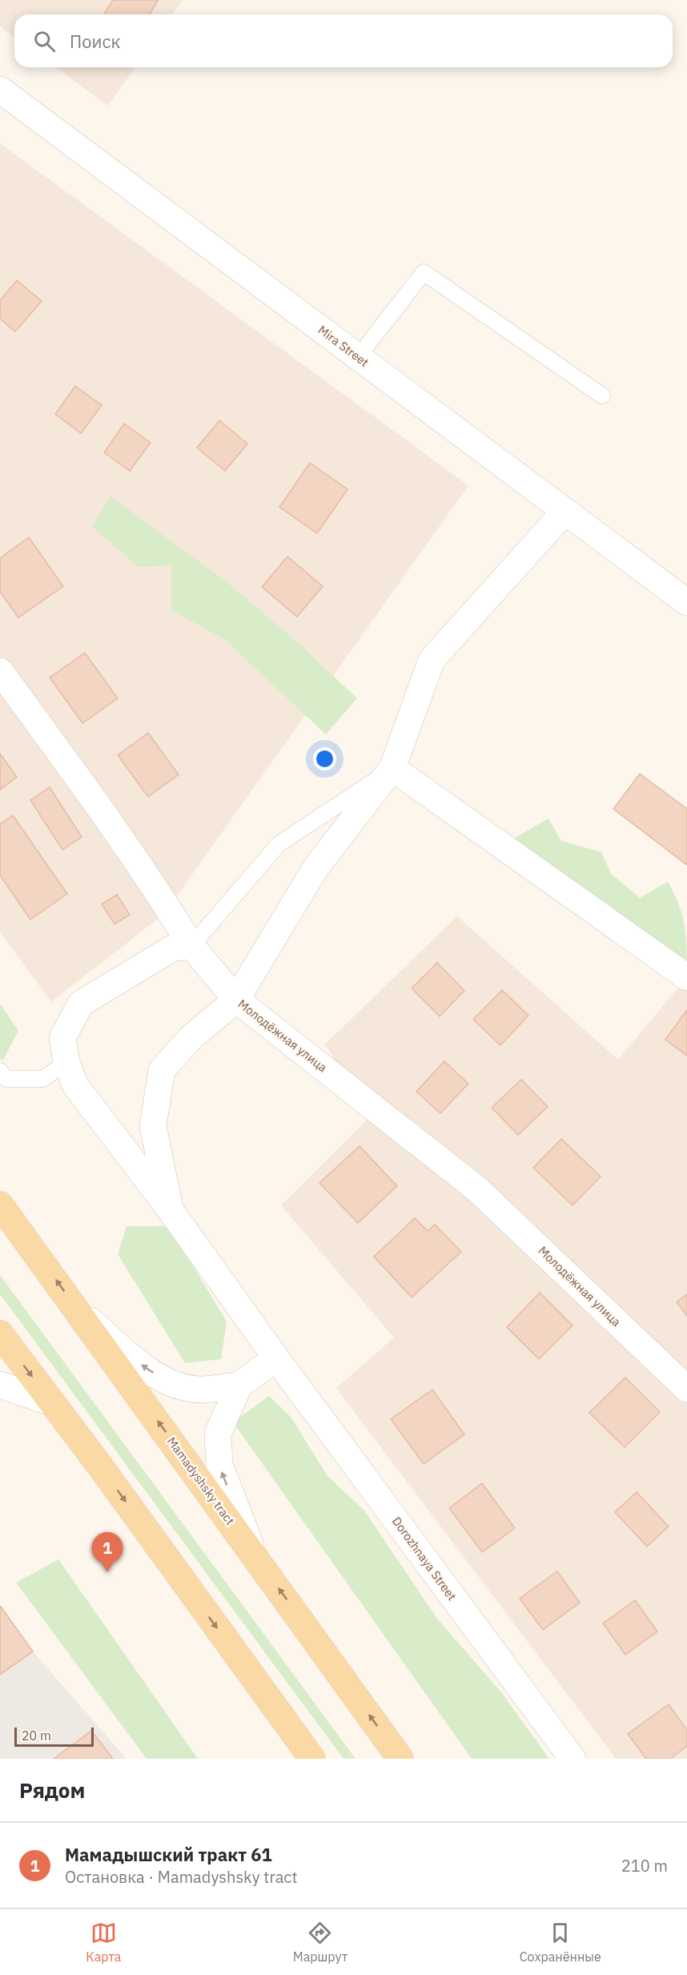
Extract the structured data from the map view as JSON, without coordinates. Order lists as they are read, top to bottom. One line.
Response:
{"streets":{"main road":["Mamadyshsky tract"],"street":["Mira Street","Молодёжная улица","Dorozhnaya Street"]},"scale_bar":"20 m","page":{"search":"Поиск","pins":"1","scale":"20 m","heading":"Рядом","list":[{"mark":"1","name":"Мамадышский тракт 61","note":"Остановка · Mamadyshsky tract","value":"210 m"}],"nav":["Карта","Маршрут","Сохранённые"]}}
